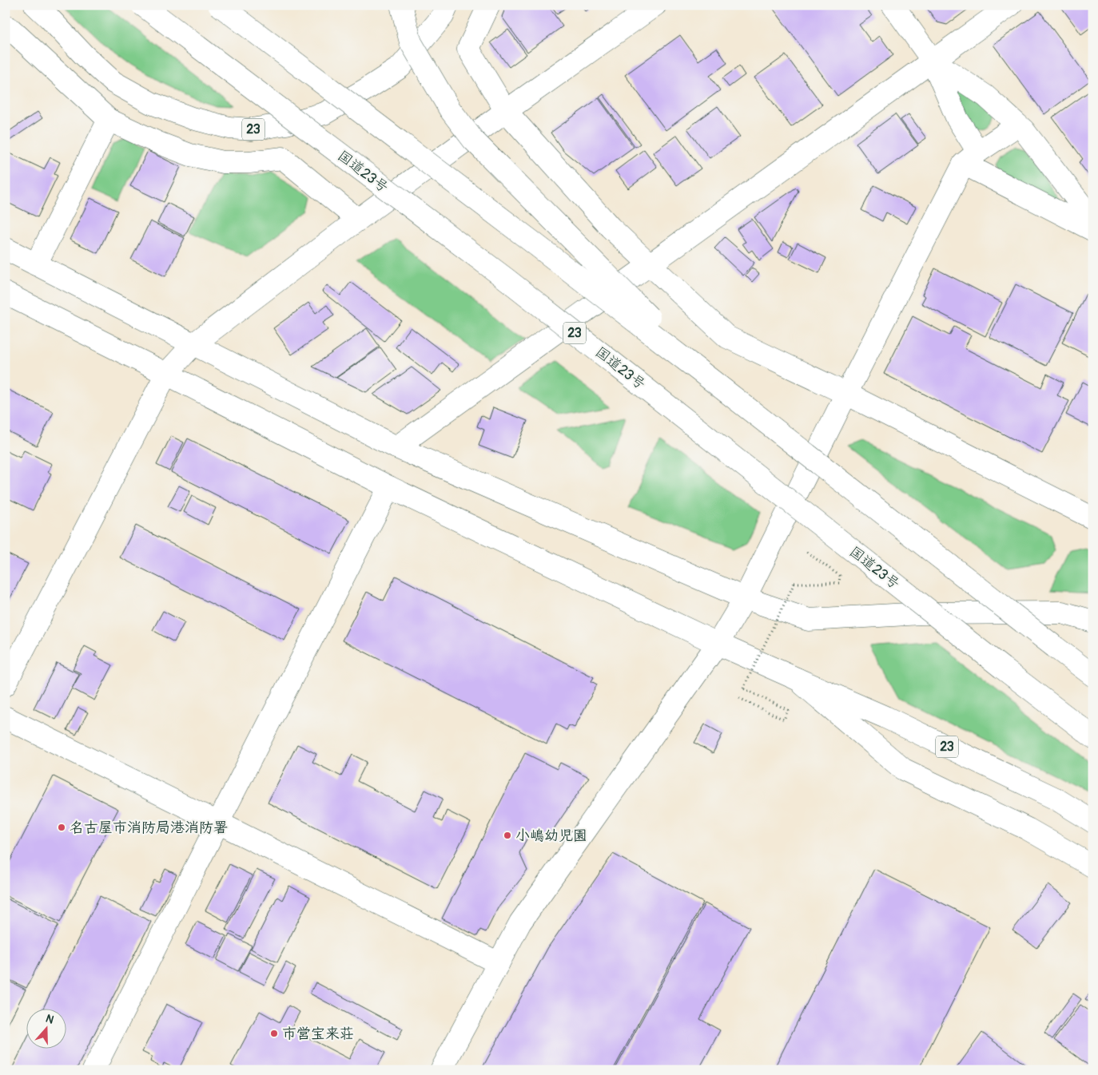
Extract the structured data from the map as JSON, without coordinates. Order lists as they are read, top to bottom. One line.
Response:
{"streets":{"main road":["23","国道23号"]},"places":["名古屋市消防局港消防署","小嶋幼児園","市営宝来荘"],"north":"top"}
